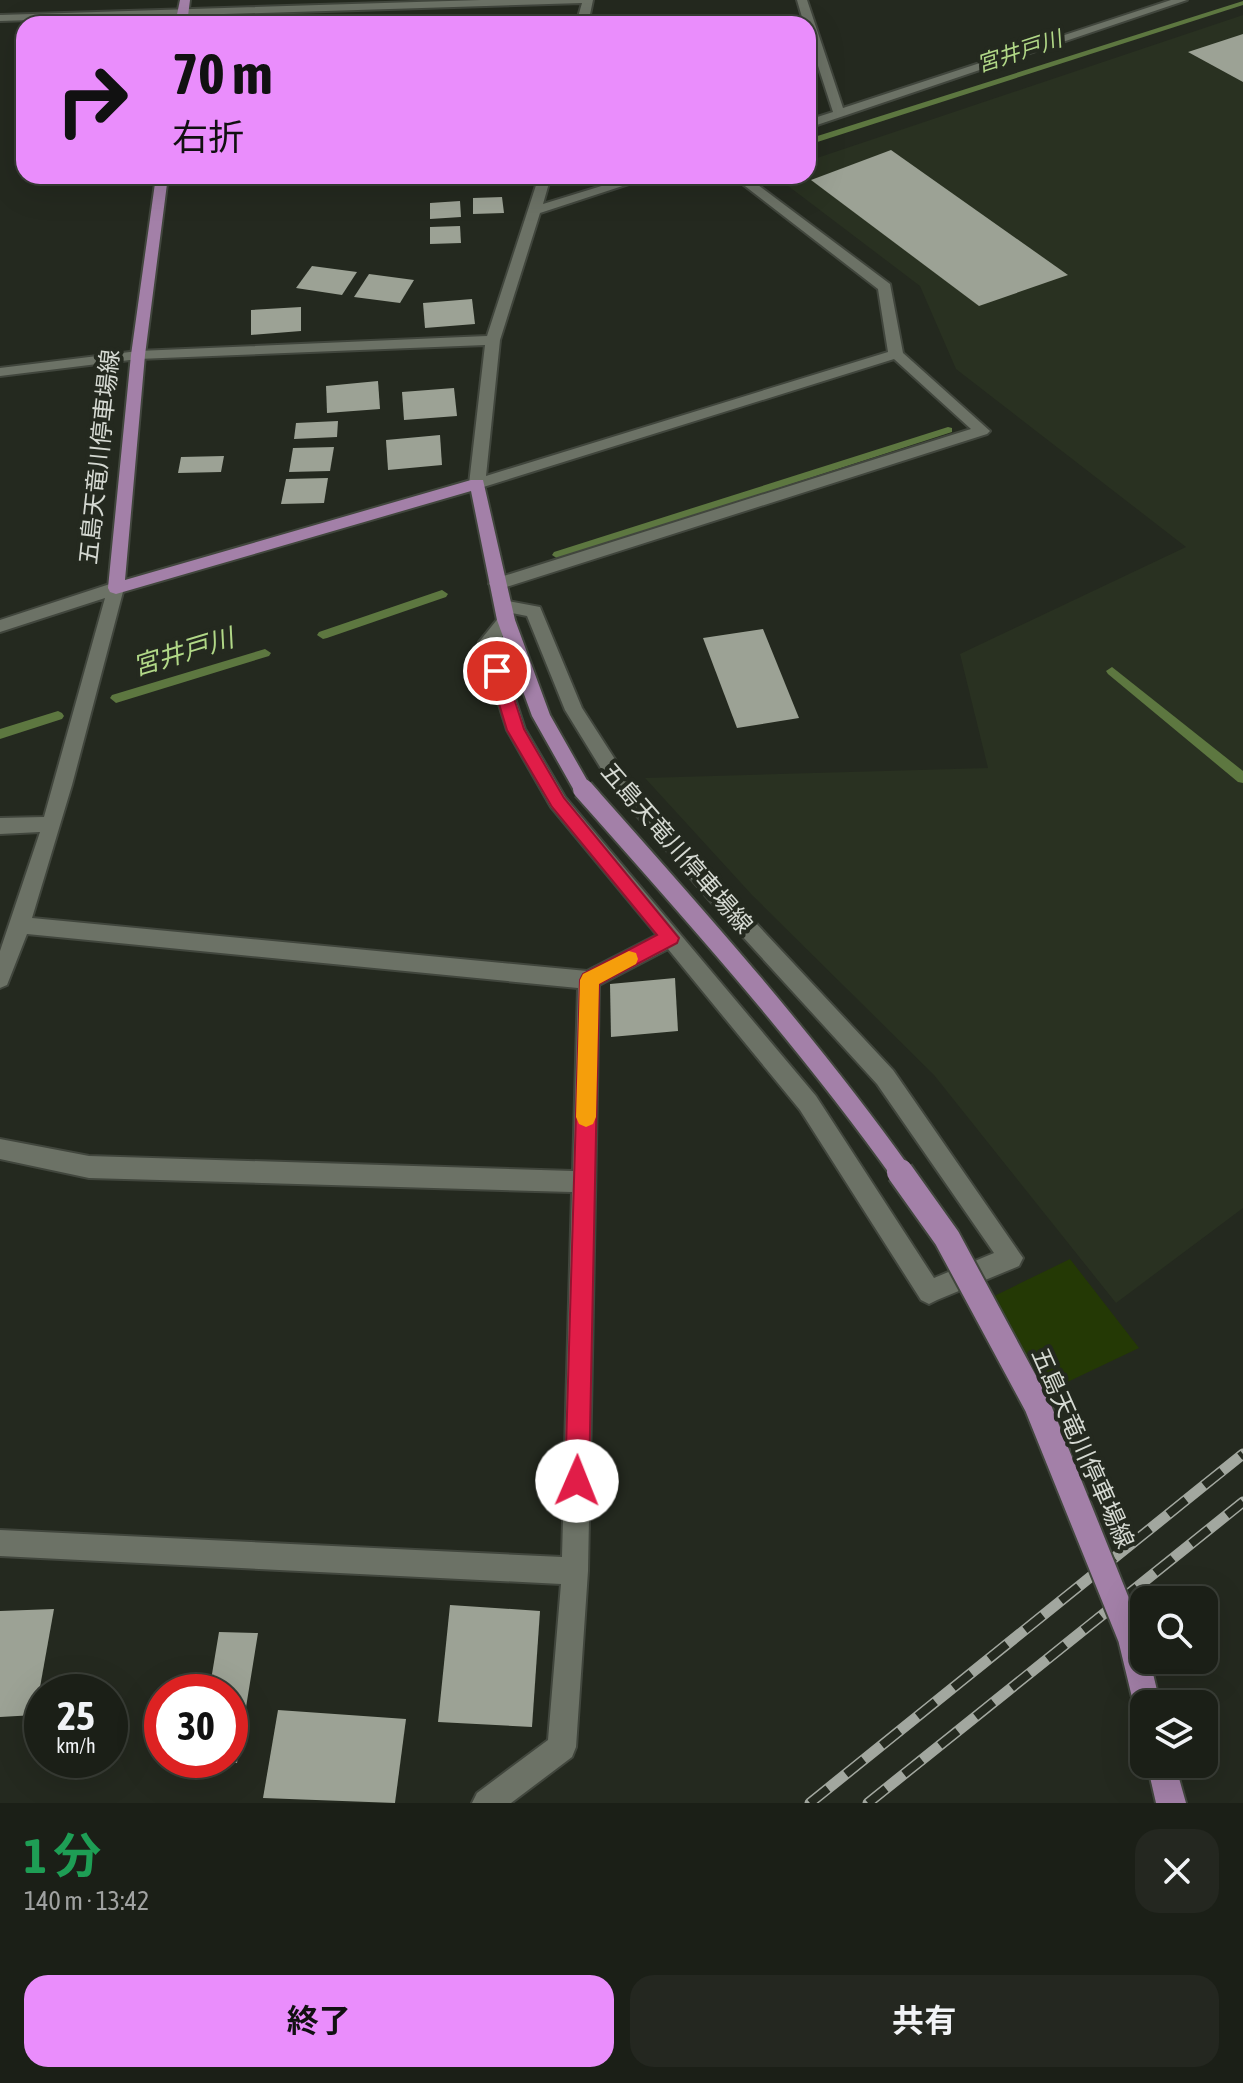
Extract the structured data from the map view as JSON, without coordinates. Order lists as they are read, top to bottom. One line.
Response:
{"streets":{"main road":["五島天竜川停車場線"]},"water":["宮井戸川"],"page":{"turn":["70 m","右折"],"speed":"25 km/h","limit":"30","heading":["1 分","140 m · 13:42"],"buttons":["終了","共有"]}}
